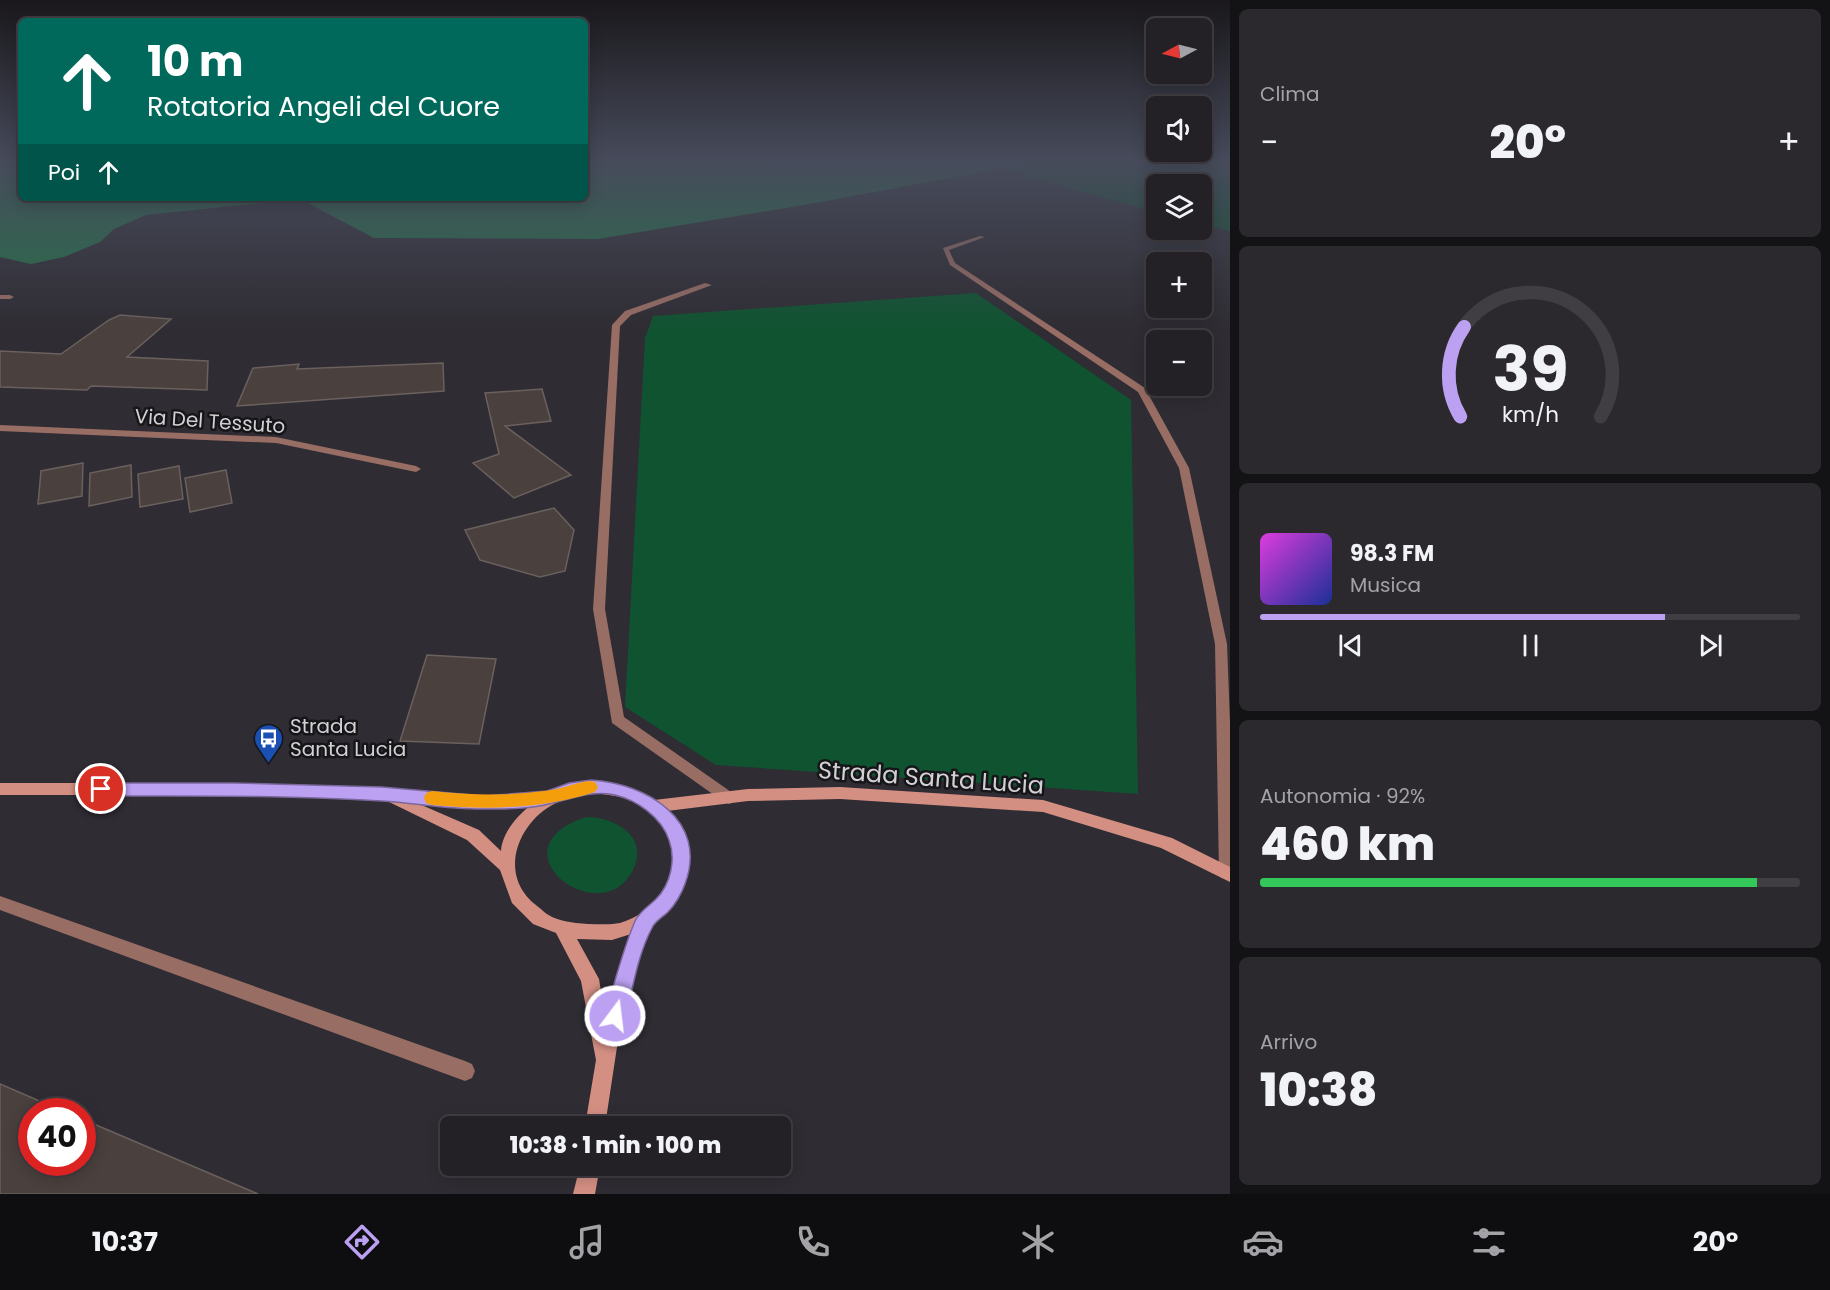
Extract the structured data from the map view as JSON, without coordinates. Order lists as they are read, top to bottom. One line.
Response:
{"streets":{"street":["Via Del Tessuto","Strada Santa Lucia"]},"places":{"bus stop":["Strada Santa Lucia"]},"north":"left","page":{"tile":["Clima",["Autonomia · 92%","460 km"],["Arrivo","10:38"]],"map_buttons":["+","−"],"turn":["10 m","Rotatoria Angeli del Cuore"],"heat":["−","20°","+"],"then":"Poi","song":["98.3 FM","Musica"],"limit":"40","trip":"10:38 · 1 min · 100 m","tabs":["10:37","20°"],"gauge":["39","km/h"]}}
